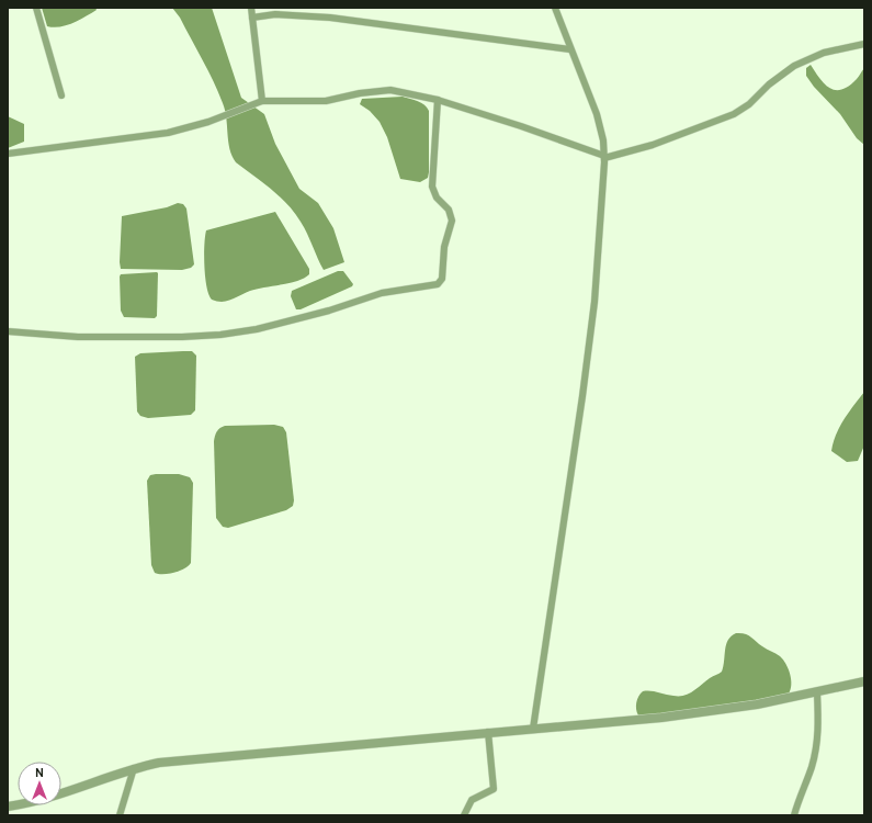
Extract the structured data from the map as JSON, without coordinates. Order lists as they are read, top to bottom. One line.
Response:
{"north":"top"}
